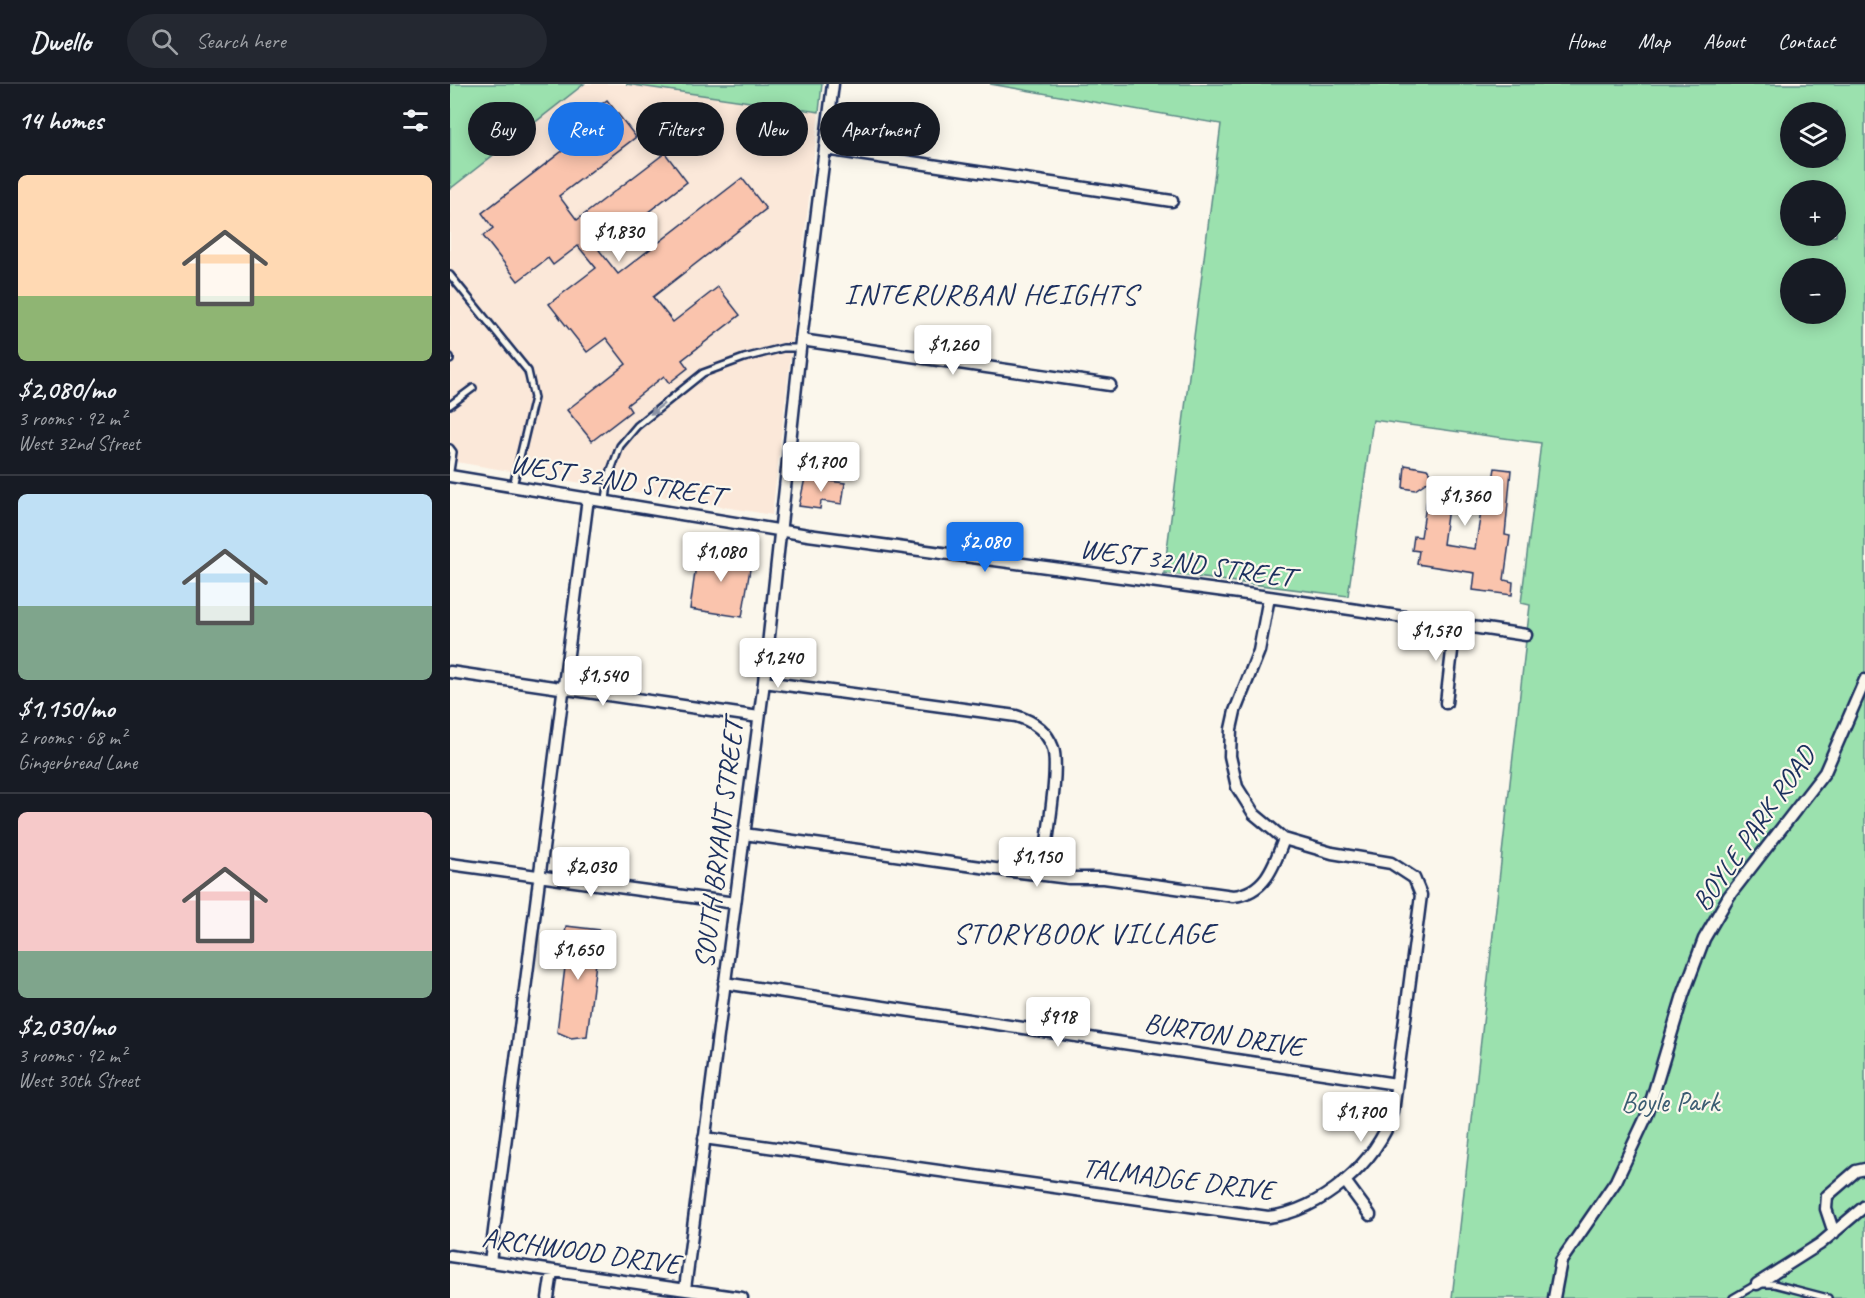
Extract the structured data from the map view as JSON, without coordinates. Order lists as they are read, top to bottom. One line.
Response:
{"streets":{"street":["WEST 32ND STREET","BOYLE PARK ROAD","SOUTH BRYANT STREET","BURTON DRIVE","TALMADGE DRIVE","ARCHWOOD DRIVE"]},"crossings":[["WEST 32ND STREET","SOUTH BRYANT STREET"],["WEST 32ND STREET","TALMADGE DRIVE"],["SOUTH BRYANT STREET","BURTON DRIVE"],["SOUTH BRYANT STREET","TALMADGE DRIVE"],["SOUTH BRYANT STREET","ARCHWOOD DRIVE"],["BURTON DRIVE","TALMADGE DRIVE"]],"districts":["INTERURBAN HEIGHTS","STORYBOOK VILLAGE"],"parks":["Boyle Park"],"page":{"header":"Dwello","search":"Search here","nav":["Home","Map","About","Contact"],"heading":"14 homes","map_buttons":["+","−"],"chip":["Buy","Rent","Filters","New","Apartment"],"list":[{"name":"$2,080/mo","note":"3 rooms · 92 m² · West 32nd Street"},{"name":"$1,150/mo","note":"2 rooms · 68 m² · Gingerbread Lane"},{"name":"$2,030/mo","note":"3 rooms · 92 m² · West 30th Street"}],"price":["$1,830","$1,260","$1,700","$1,360","$2,080","$1,080","$1,570","$1,240","$1,540","$1,150","$2,030","$1,650","$918","$1,700"]}}
